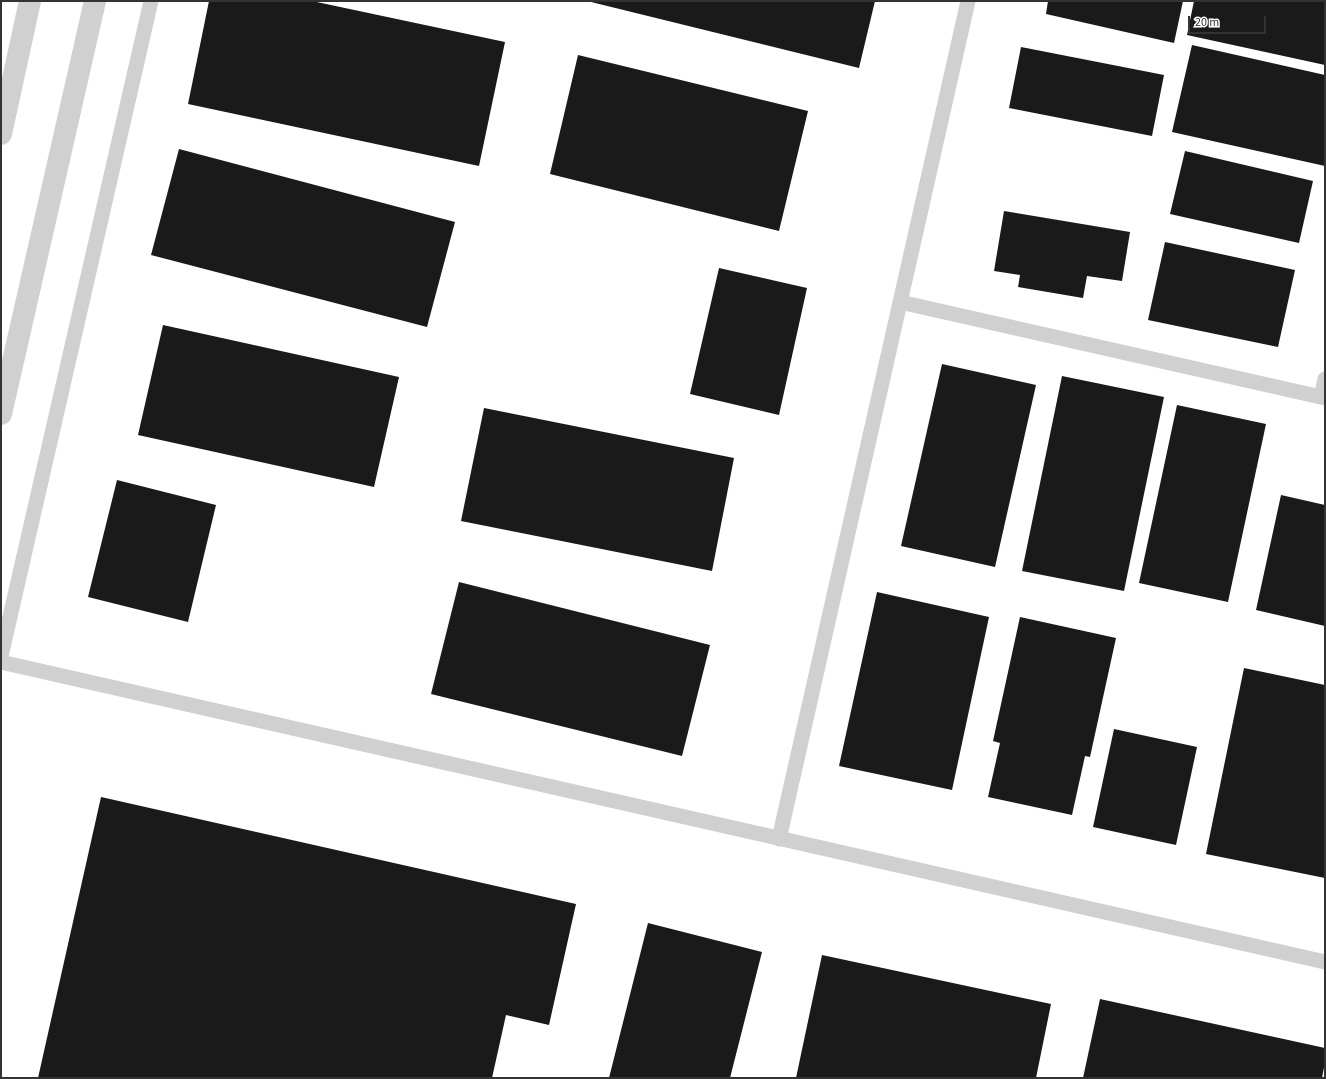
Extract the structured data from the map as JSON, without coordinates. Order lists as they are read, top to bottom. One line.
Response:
{"scale_bar":"20 m"}
